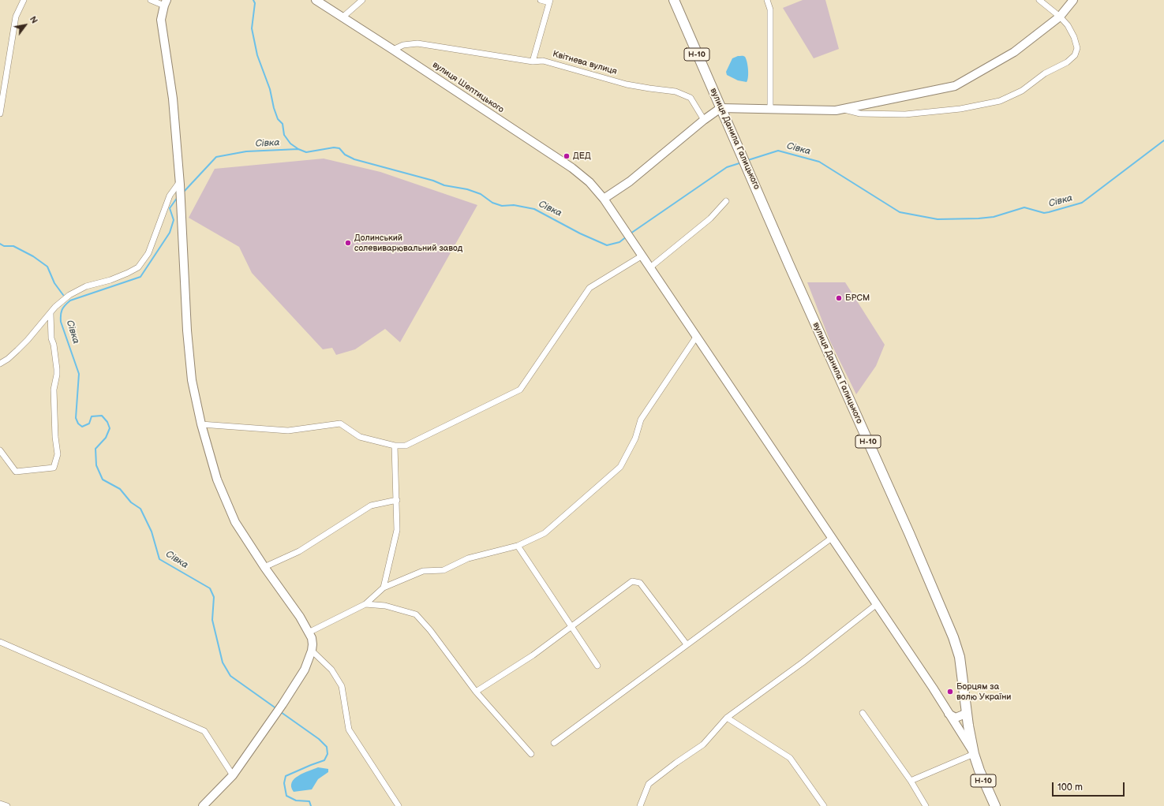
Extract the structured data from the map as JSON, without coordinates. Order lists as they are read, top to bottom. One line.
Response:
{"streets":{"main road":["Н-10","вулиця Данила Галицького"],"street":["Квітнева вулиця","вулиця Шептицького"]},"crossings":[["Н-10","вулиця Шептицького"],["Н-10","вулиця Данила Галицького"],["Квітнева вулиця","вулиця Шептицького"],["вулиця Шептицького","вулиця Данила Галицького"]],"water":["Сівка"],"places":["ДЕД","Долинський солевиварювальний завод","БРСМ","Борцям за волю України"],"scale_bar":"100 m","north":"top right"}
